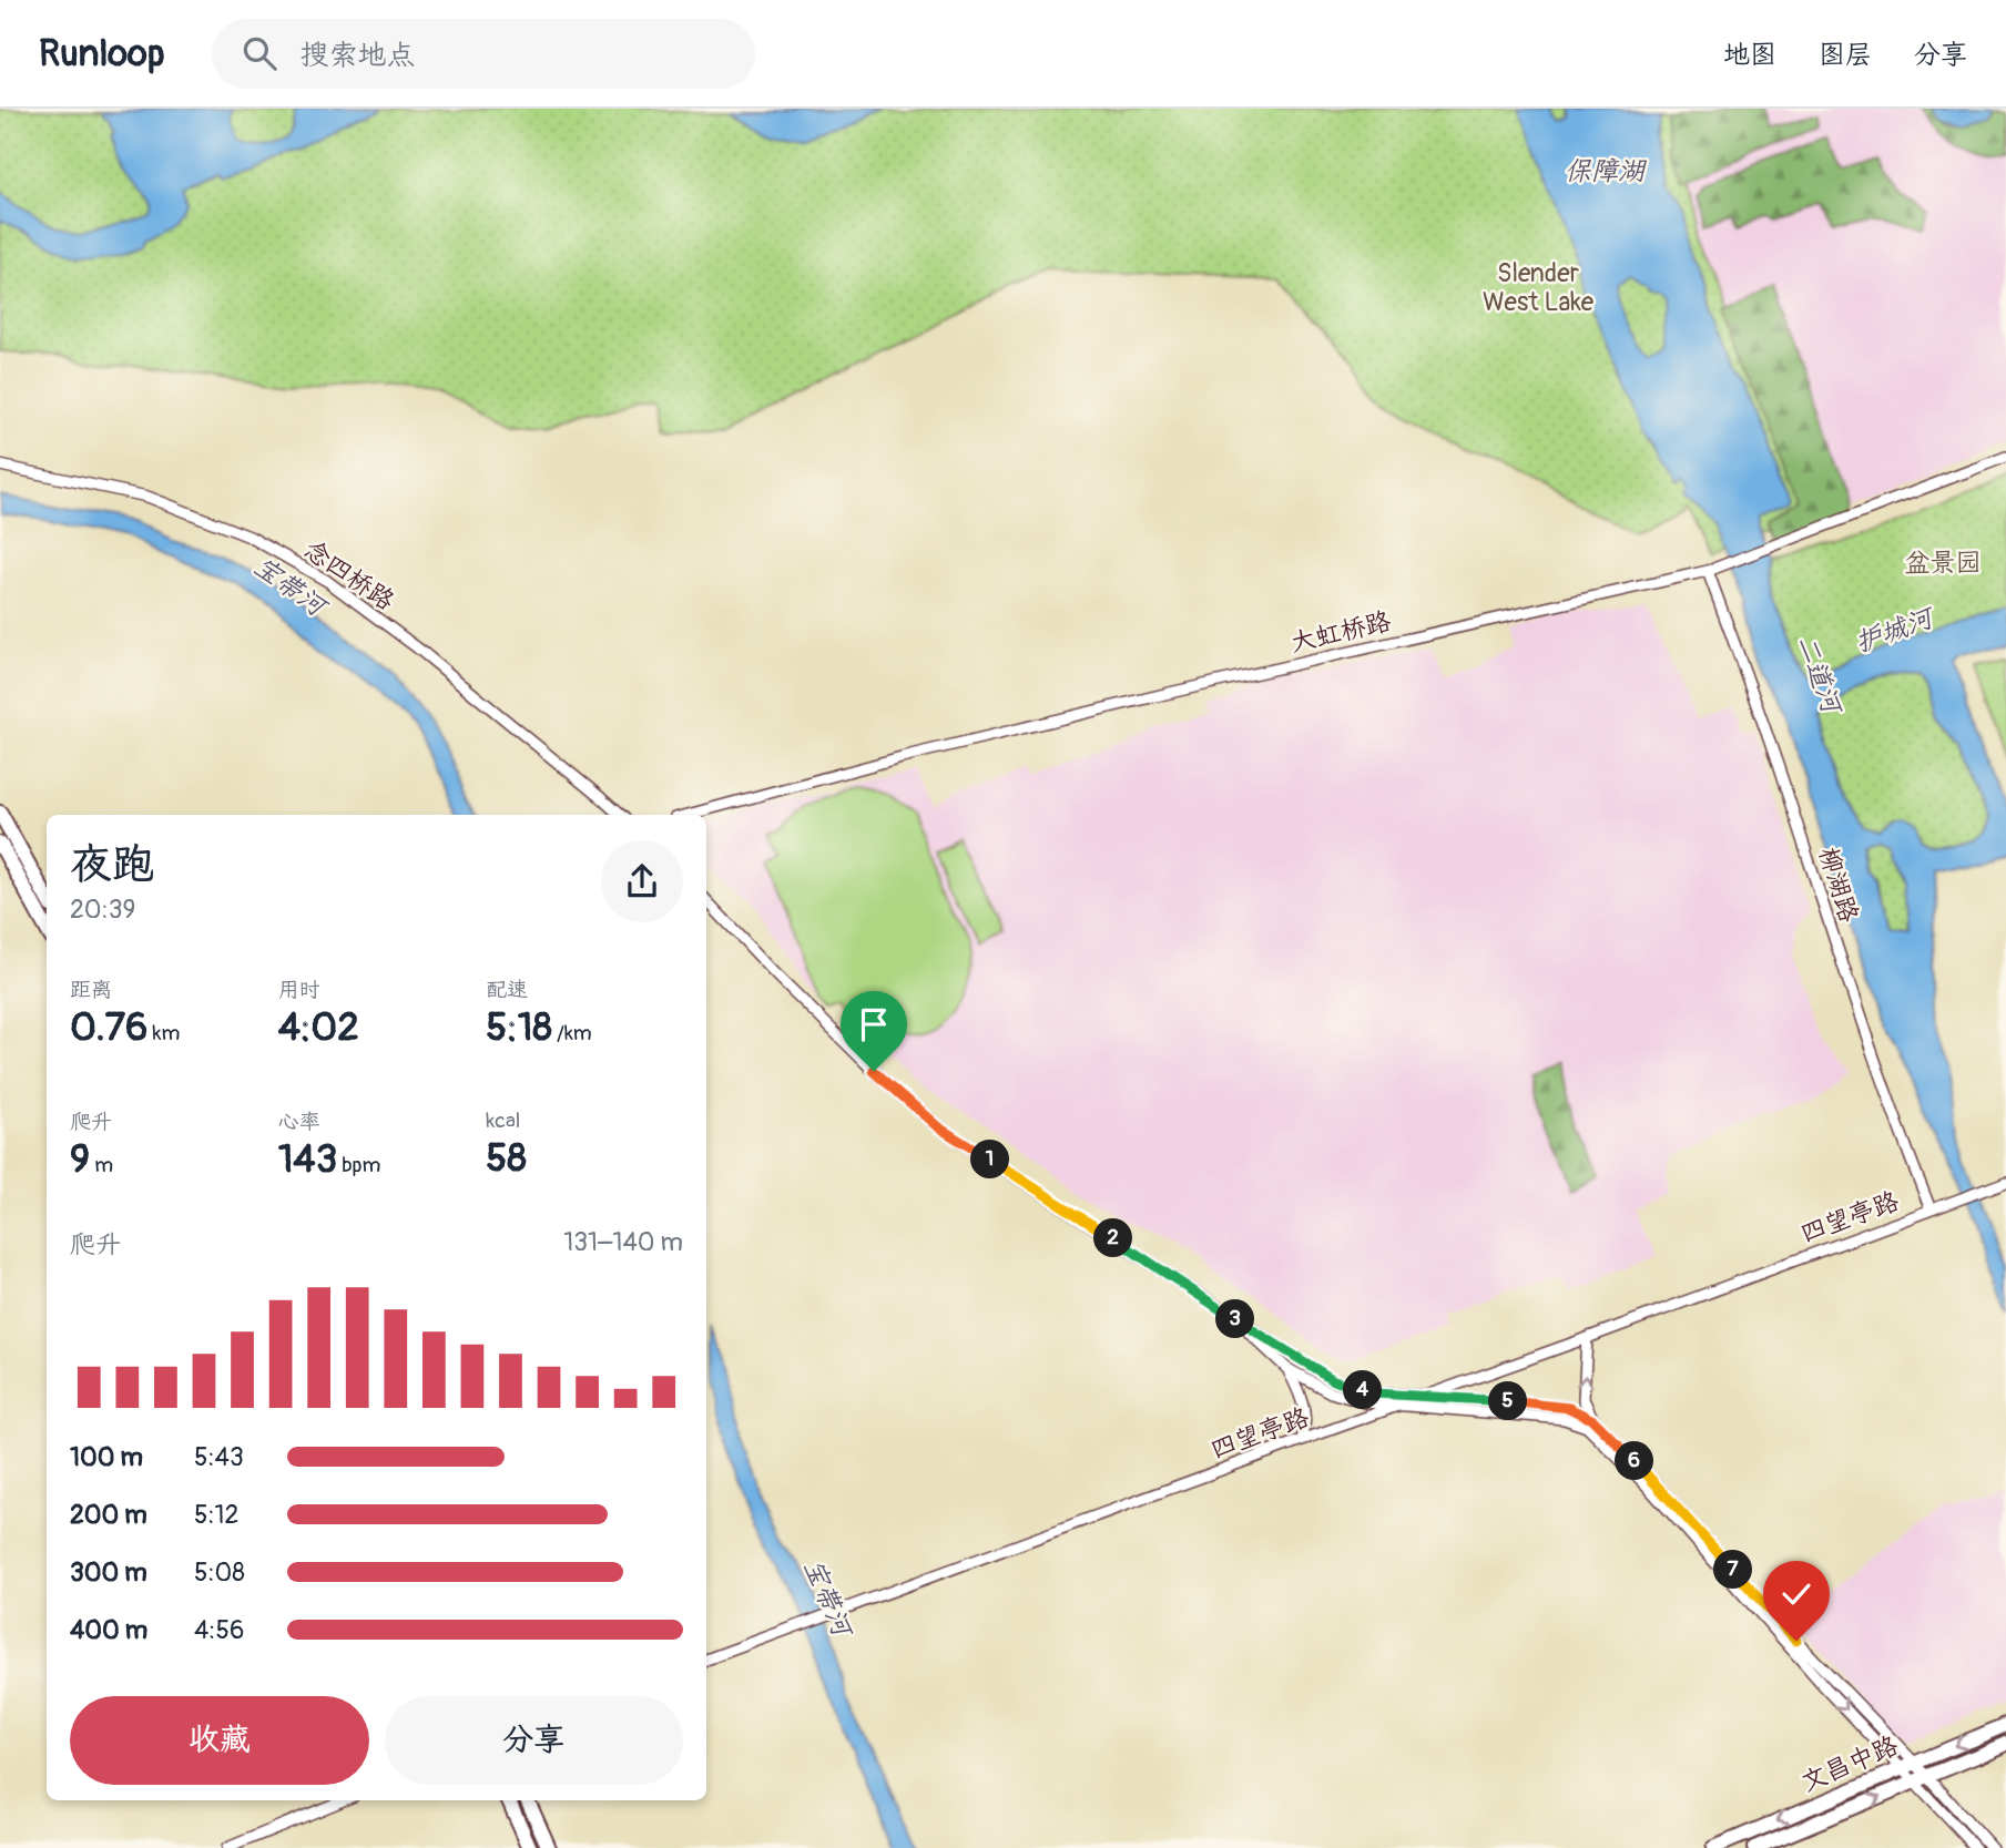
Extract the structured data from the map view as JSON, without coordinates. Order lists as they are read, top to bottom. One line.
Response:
{"streets":{"main road":["文昌中路"],"street":["念四桥路","大虹桥路","柳湖路","四望亭路"]},"crossings":[["大虹桥路","柳湖路"],["柳湖路","四望亭路"]],"water":["保障湖","宝带河","护城河","二道河"],"parks":["Slender West Lake","盆景园"],"page":{"header":"Runloop","search":"搜索地点","nav":["地图","图层","分享"],"heading":["夜跑","20:39"],"stats":[["距离","0.76 km"],["用时","4:02"],["配速","5:18 /km"],["爬升","9 m"],["心率","143 bpm"],["kcal","58"]],"pins":["1","2","3","4","5","6","7"],"chart":["爬升","131–140 m"],"list":[{"name":"100 m","note":"5:43"},{"name":"200 m","note":"5:12"},{"name":"300 m","note":"5:08"},{"name":"400 m","note":"4:56"}],"buttons":["收藏","分享"]}}
